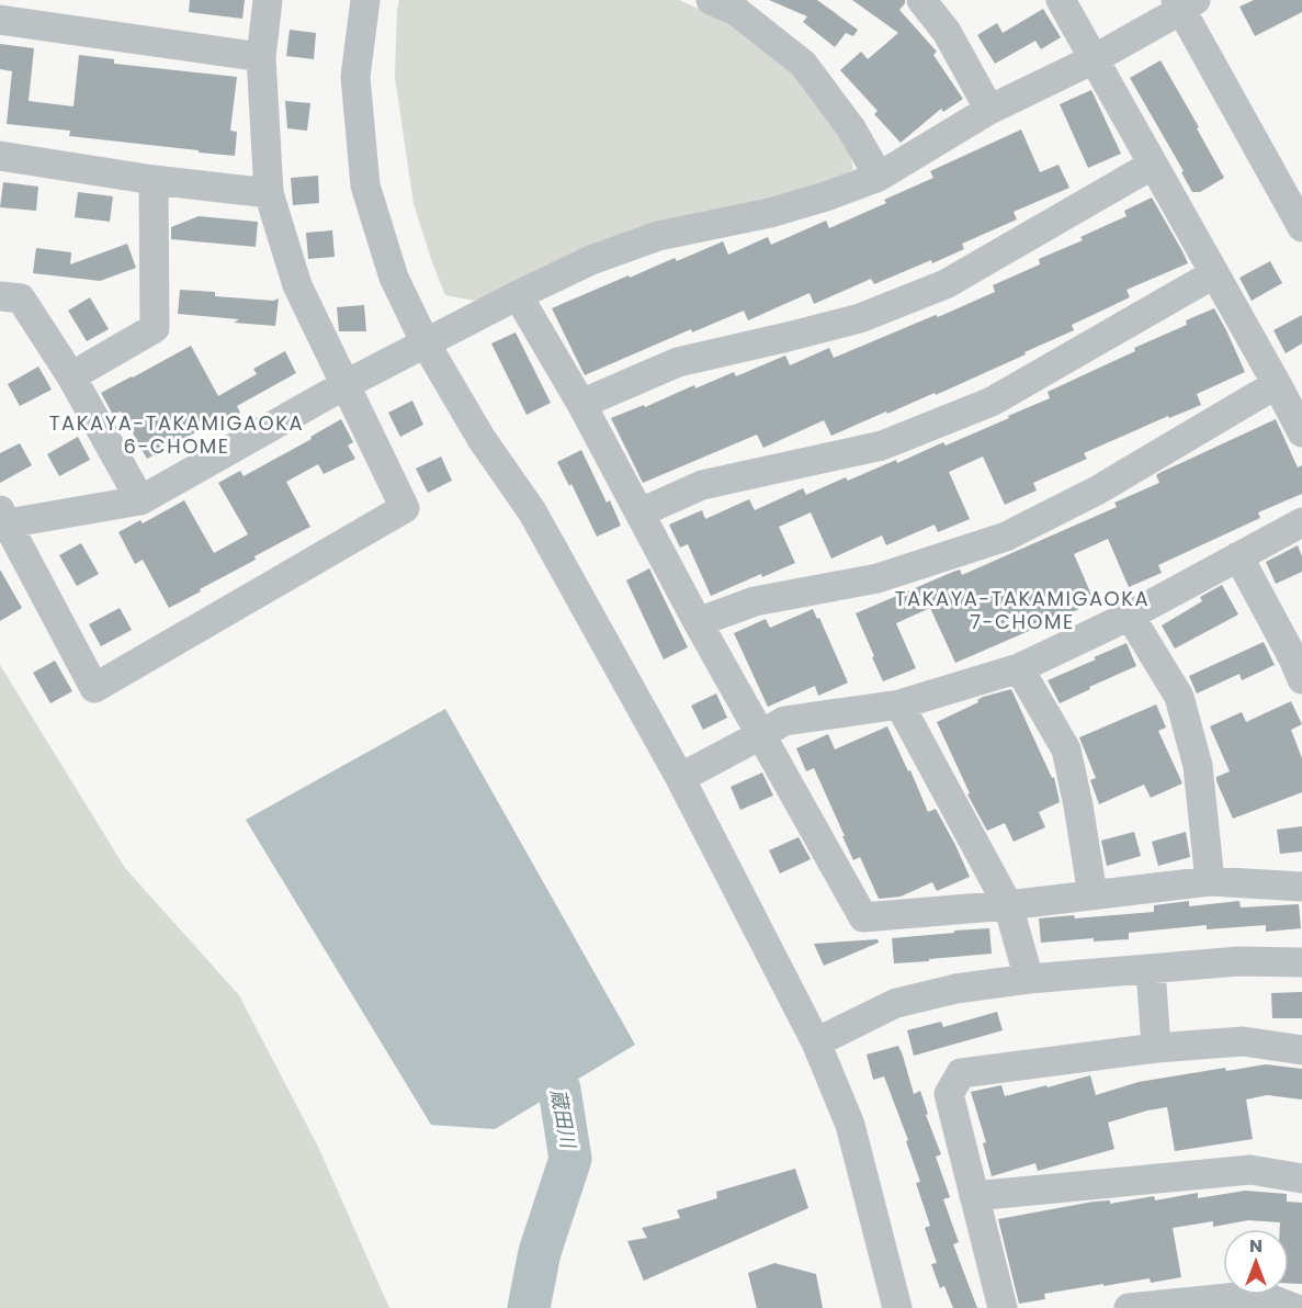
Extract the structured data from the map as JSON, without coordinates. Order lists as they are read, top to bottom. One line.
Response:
{"districts":["TAKAYA-TAKAMIGAOKA 6-CHOME","TAKAYA-TAKAMIGAOKA 7-CHOME"],"water":["蔵田川"],"north":"top"}
